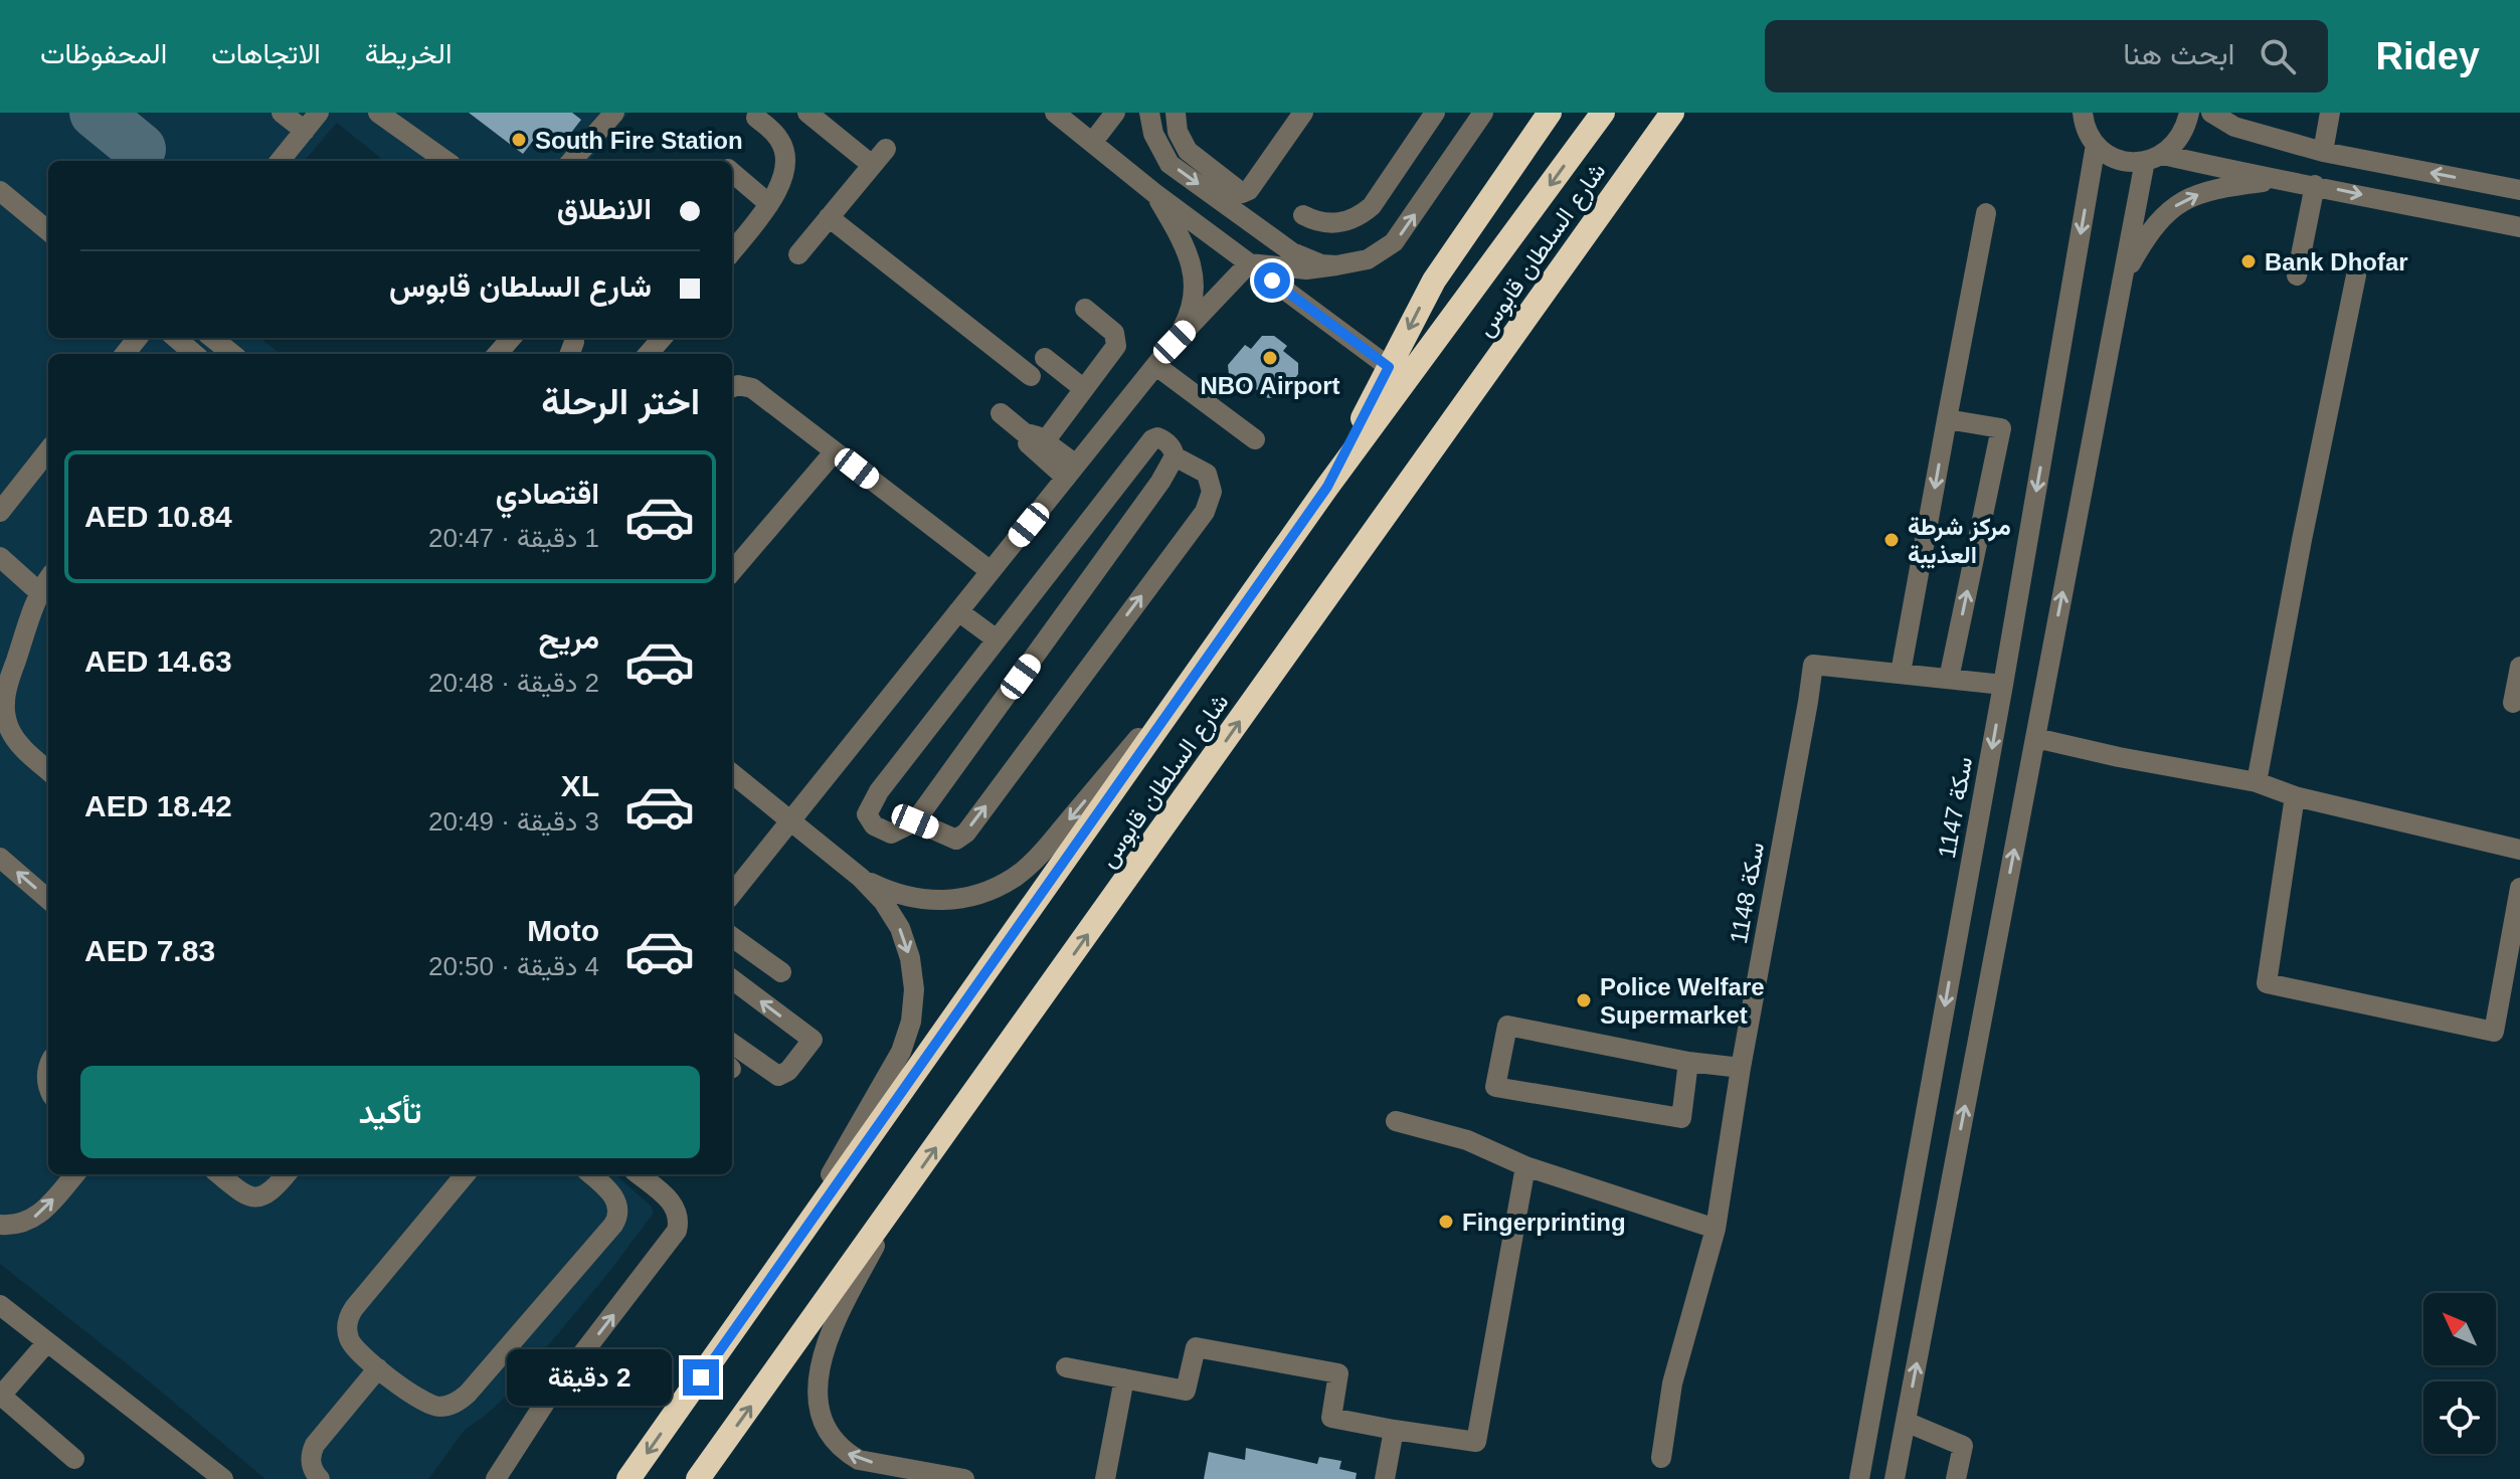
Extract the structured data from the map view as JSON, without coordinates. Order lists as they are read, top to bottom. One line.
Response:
{"streets":{"highway":["شارع السلطان قابوس"],"street":["سكة 1147","سكة 1148"]},"crossings":[["سكة 1147","سكة 1148"]],"places":["South Fire Station","Bank Dhofar","NBO Airport","مركز شرطة العذيبة","Police Welfare Supermarket","Fingerprinting"],"north":"top left","page":{"header":"Ridey","search":"ابحث هنا","nav":["الخريطة","الاتجاهات","المحفوظات"],"banner":["الانطلاق","شارع السلطان قابوس"],"heading":"اختر الرحلة","list":[{"name":"اقتصادي","note":"1 دقيقة · 20:47","value":"AED 10.84"},{"name":"مريح","note":"2 دقيقة · 20:48","value":"AED 14.63"},{"name":"XL","note":"3 دقيقة · 20:49","value":"AED 18.42"},{"name":"Moto","note":"4 دقيقة · 20:50","value":"AED 7.83"}],"buttons":"تأكيد","bubble":"2 دقيقة"}}
